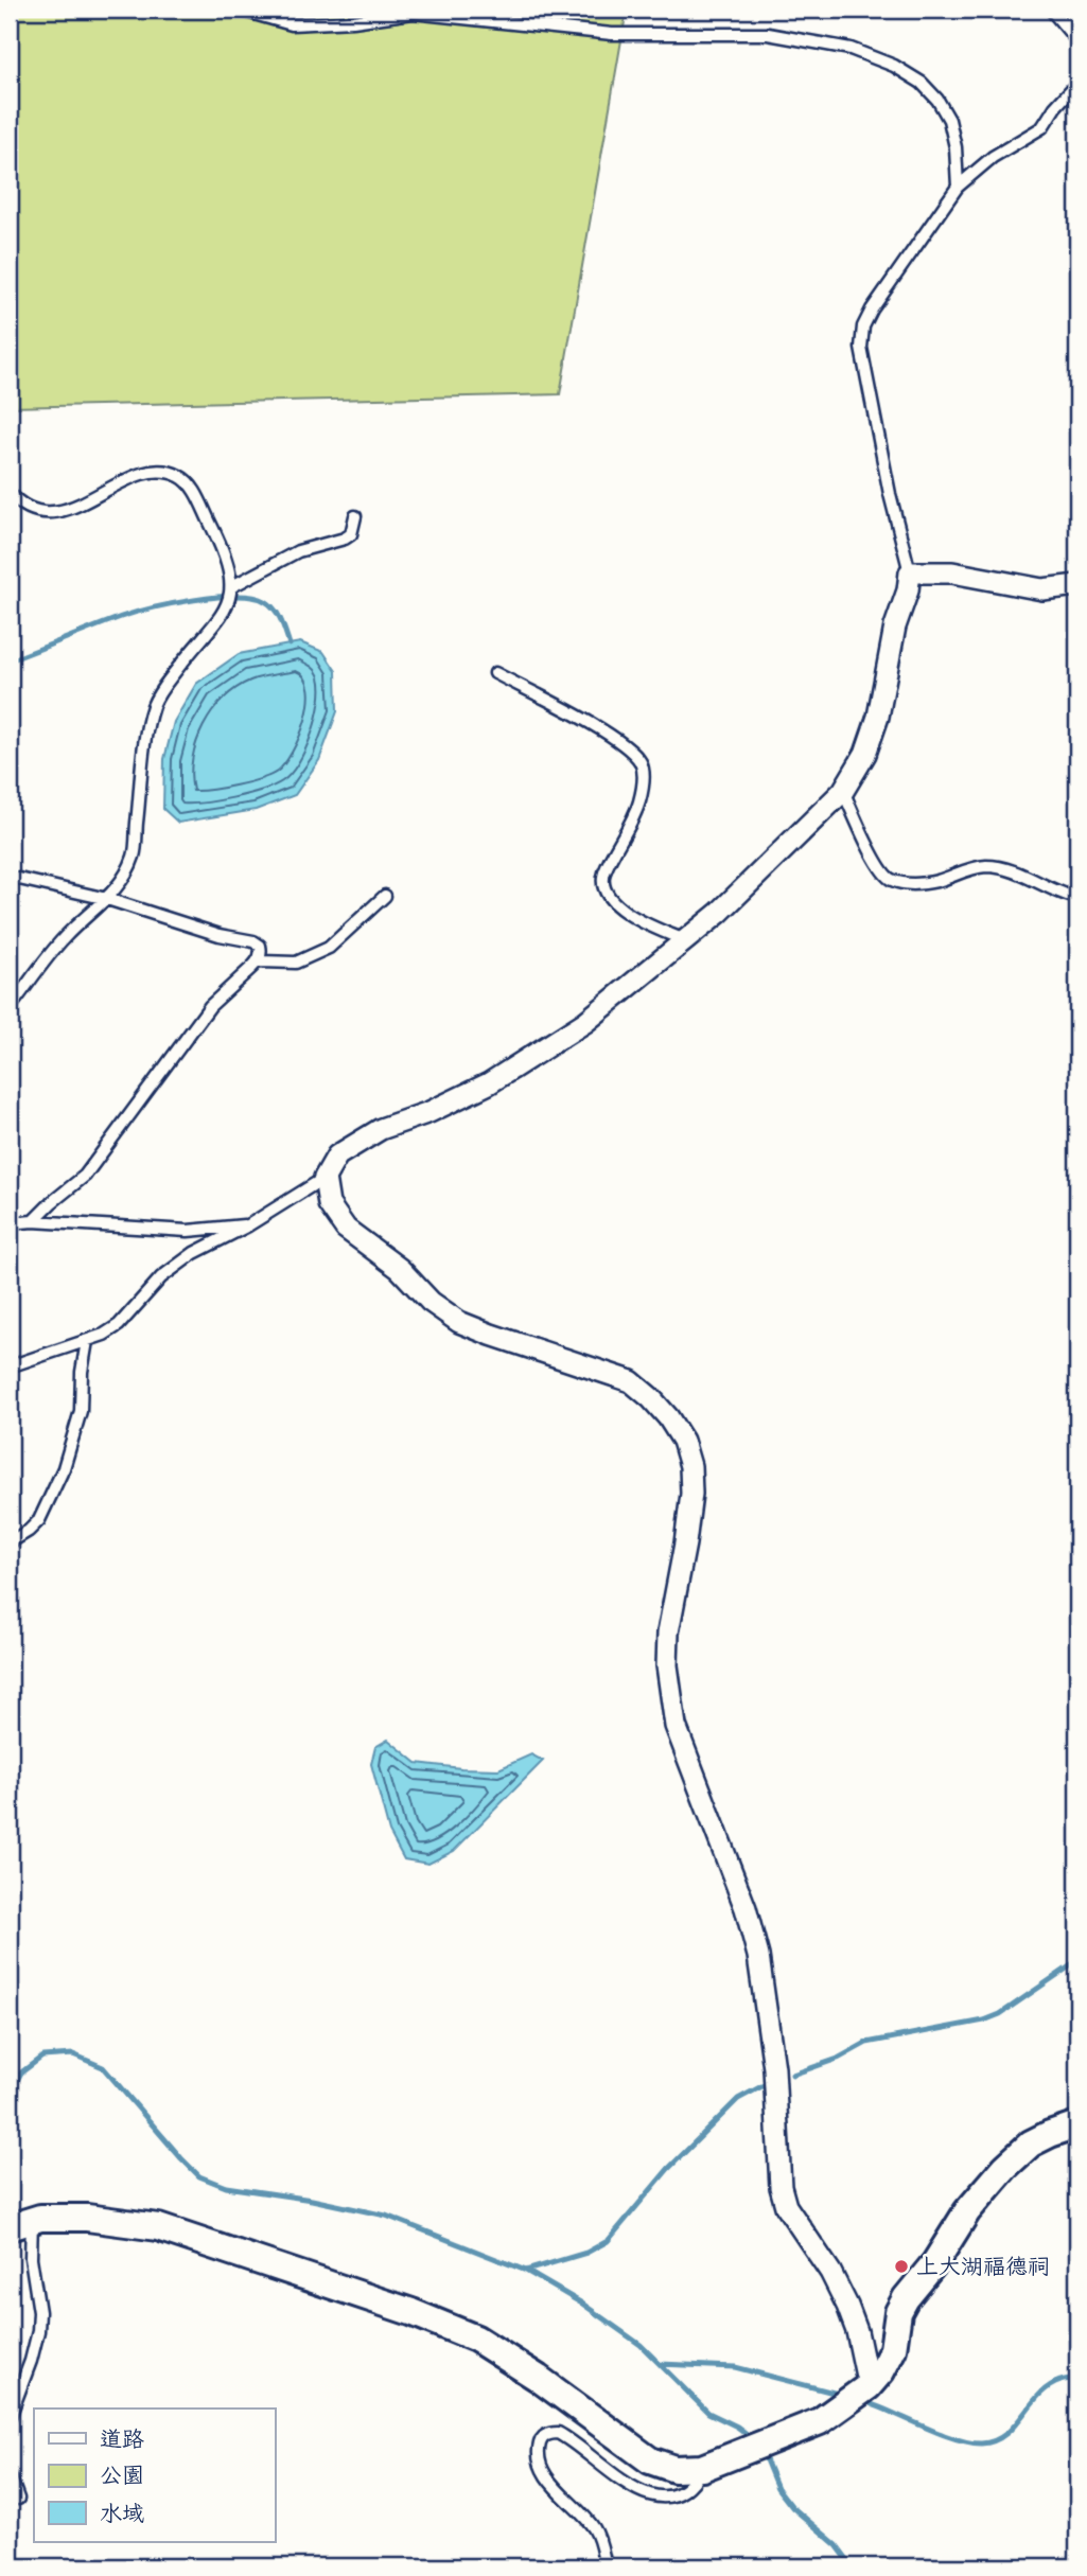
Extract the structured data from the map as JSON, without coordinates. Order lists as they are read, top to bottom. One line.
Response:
{"places":["上大湖福德祠"],"legend":["道路","公園","水域"]}
